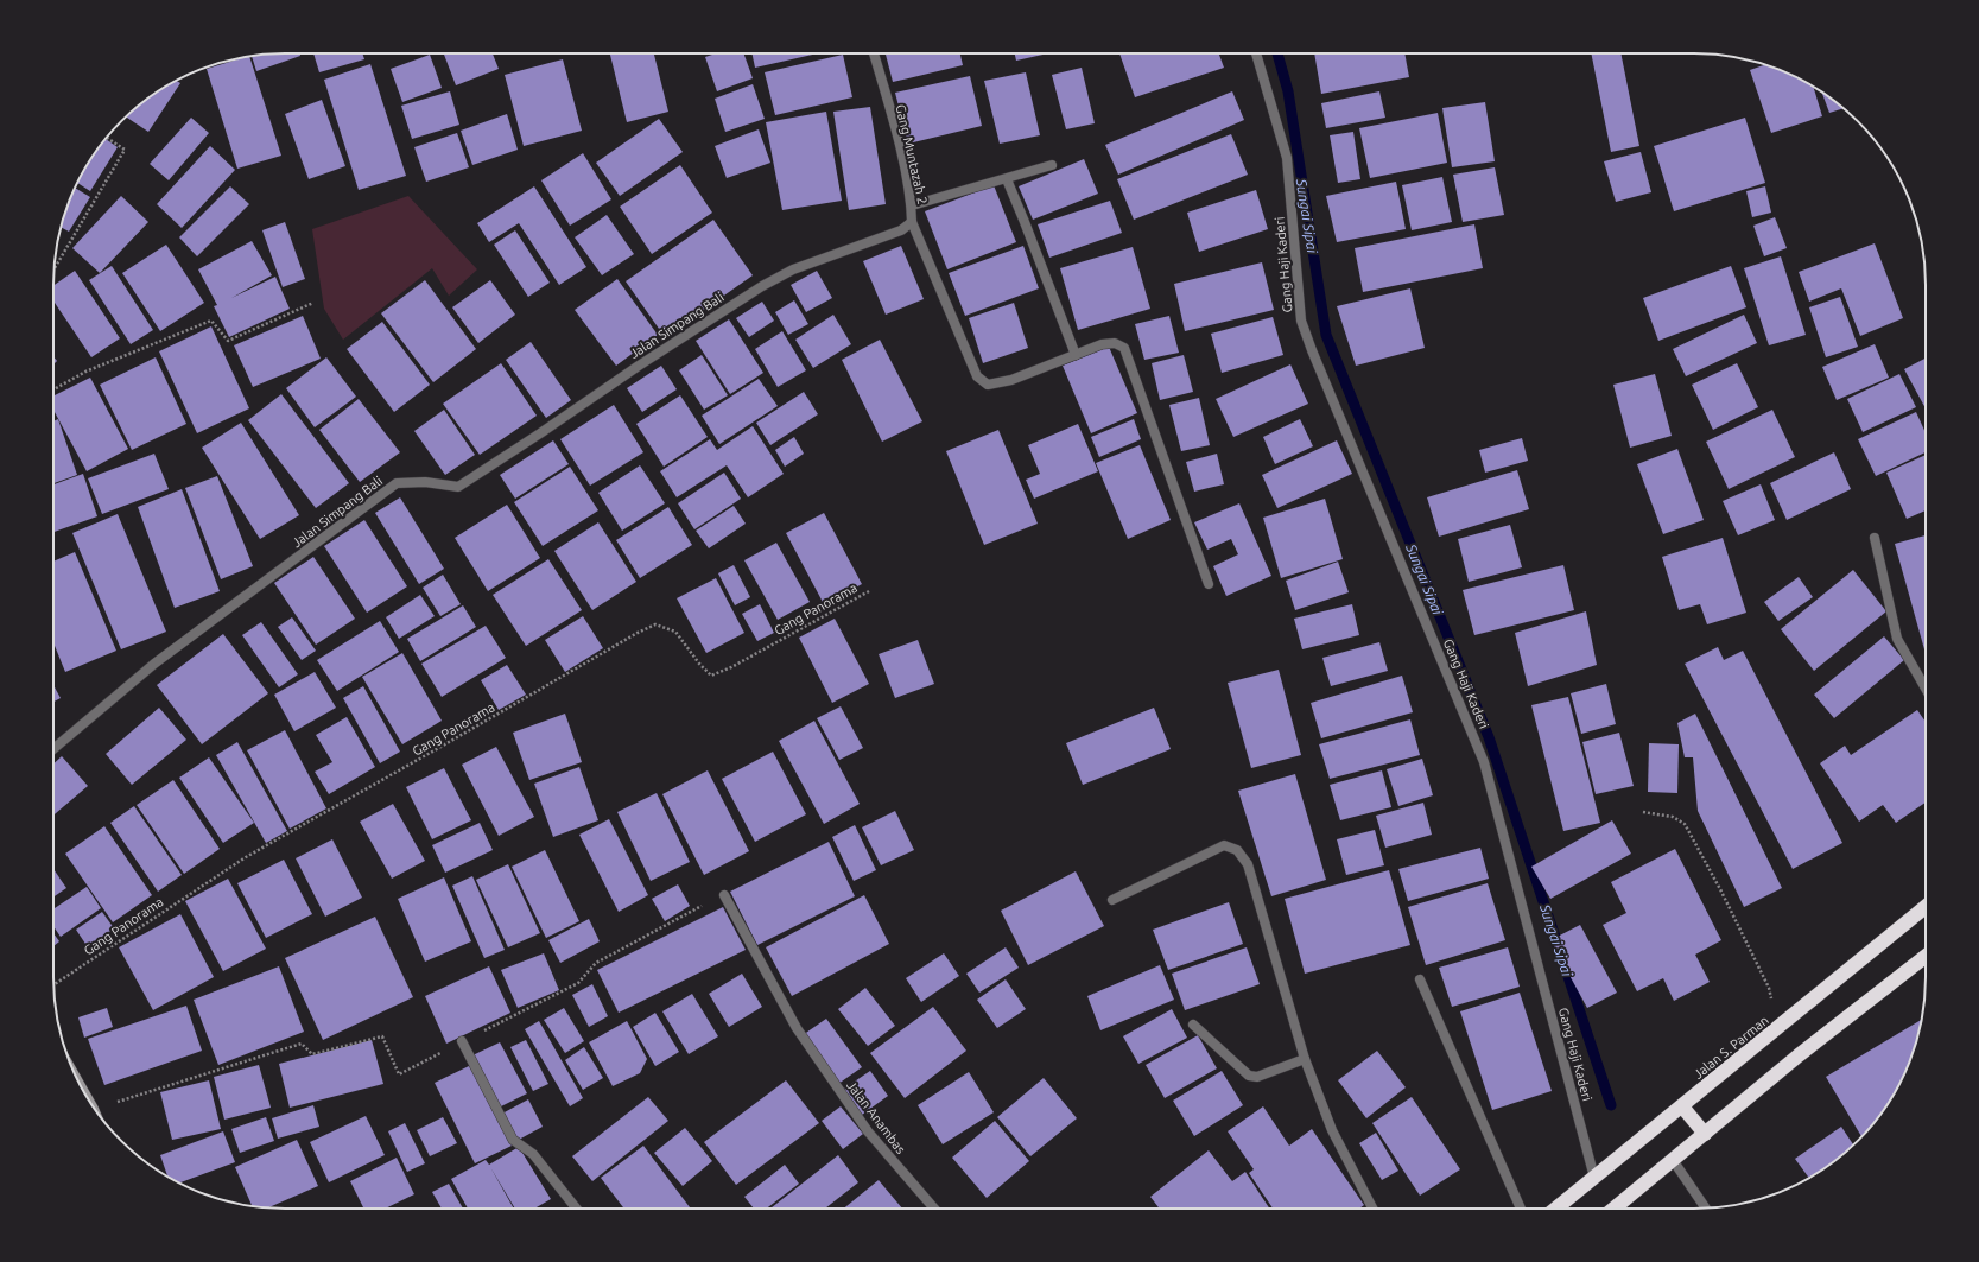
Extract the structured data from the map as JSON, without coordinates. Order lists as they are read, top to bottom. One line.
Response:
{"streets":{"highway":["Jalan S. Parman"],"street":["Gang Muntazah 2","Gang Haji Kaderi","Jalan Simpang Bali","Jalan Anambas"],"path":["Gang Panorama"]},"crossings":[["Gang Muntazah 2","Jalan Simpang Bali"],["Gang Haji Kaderi","Jalan S. Parman"]],"water":["Sungai Sipai"]}
